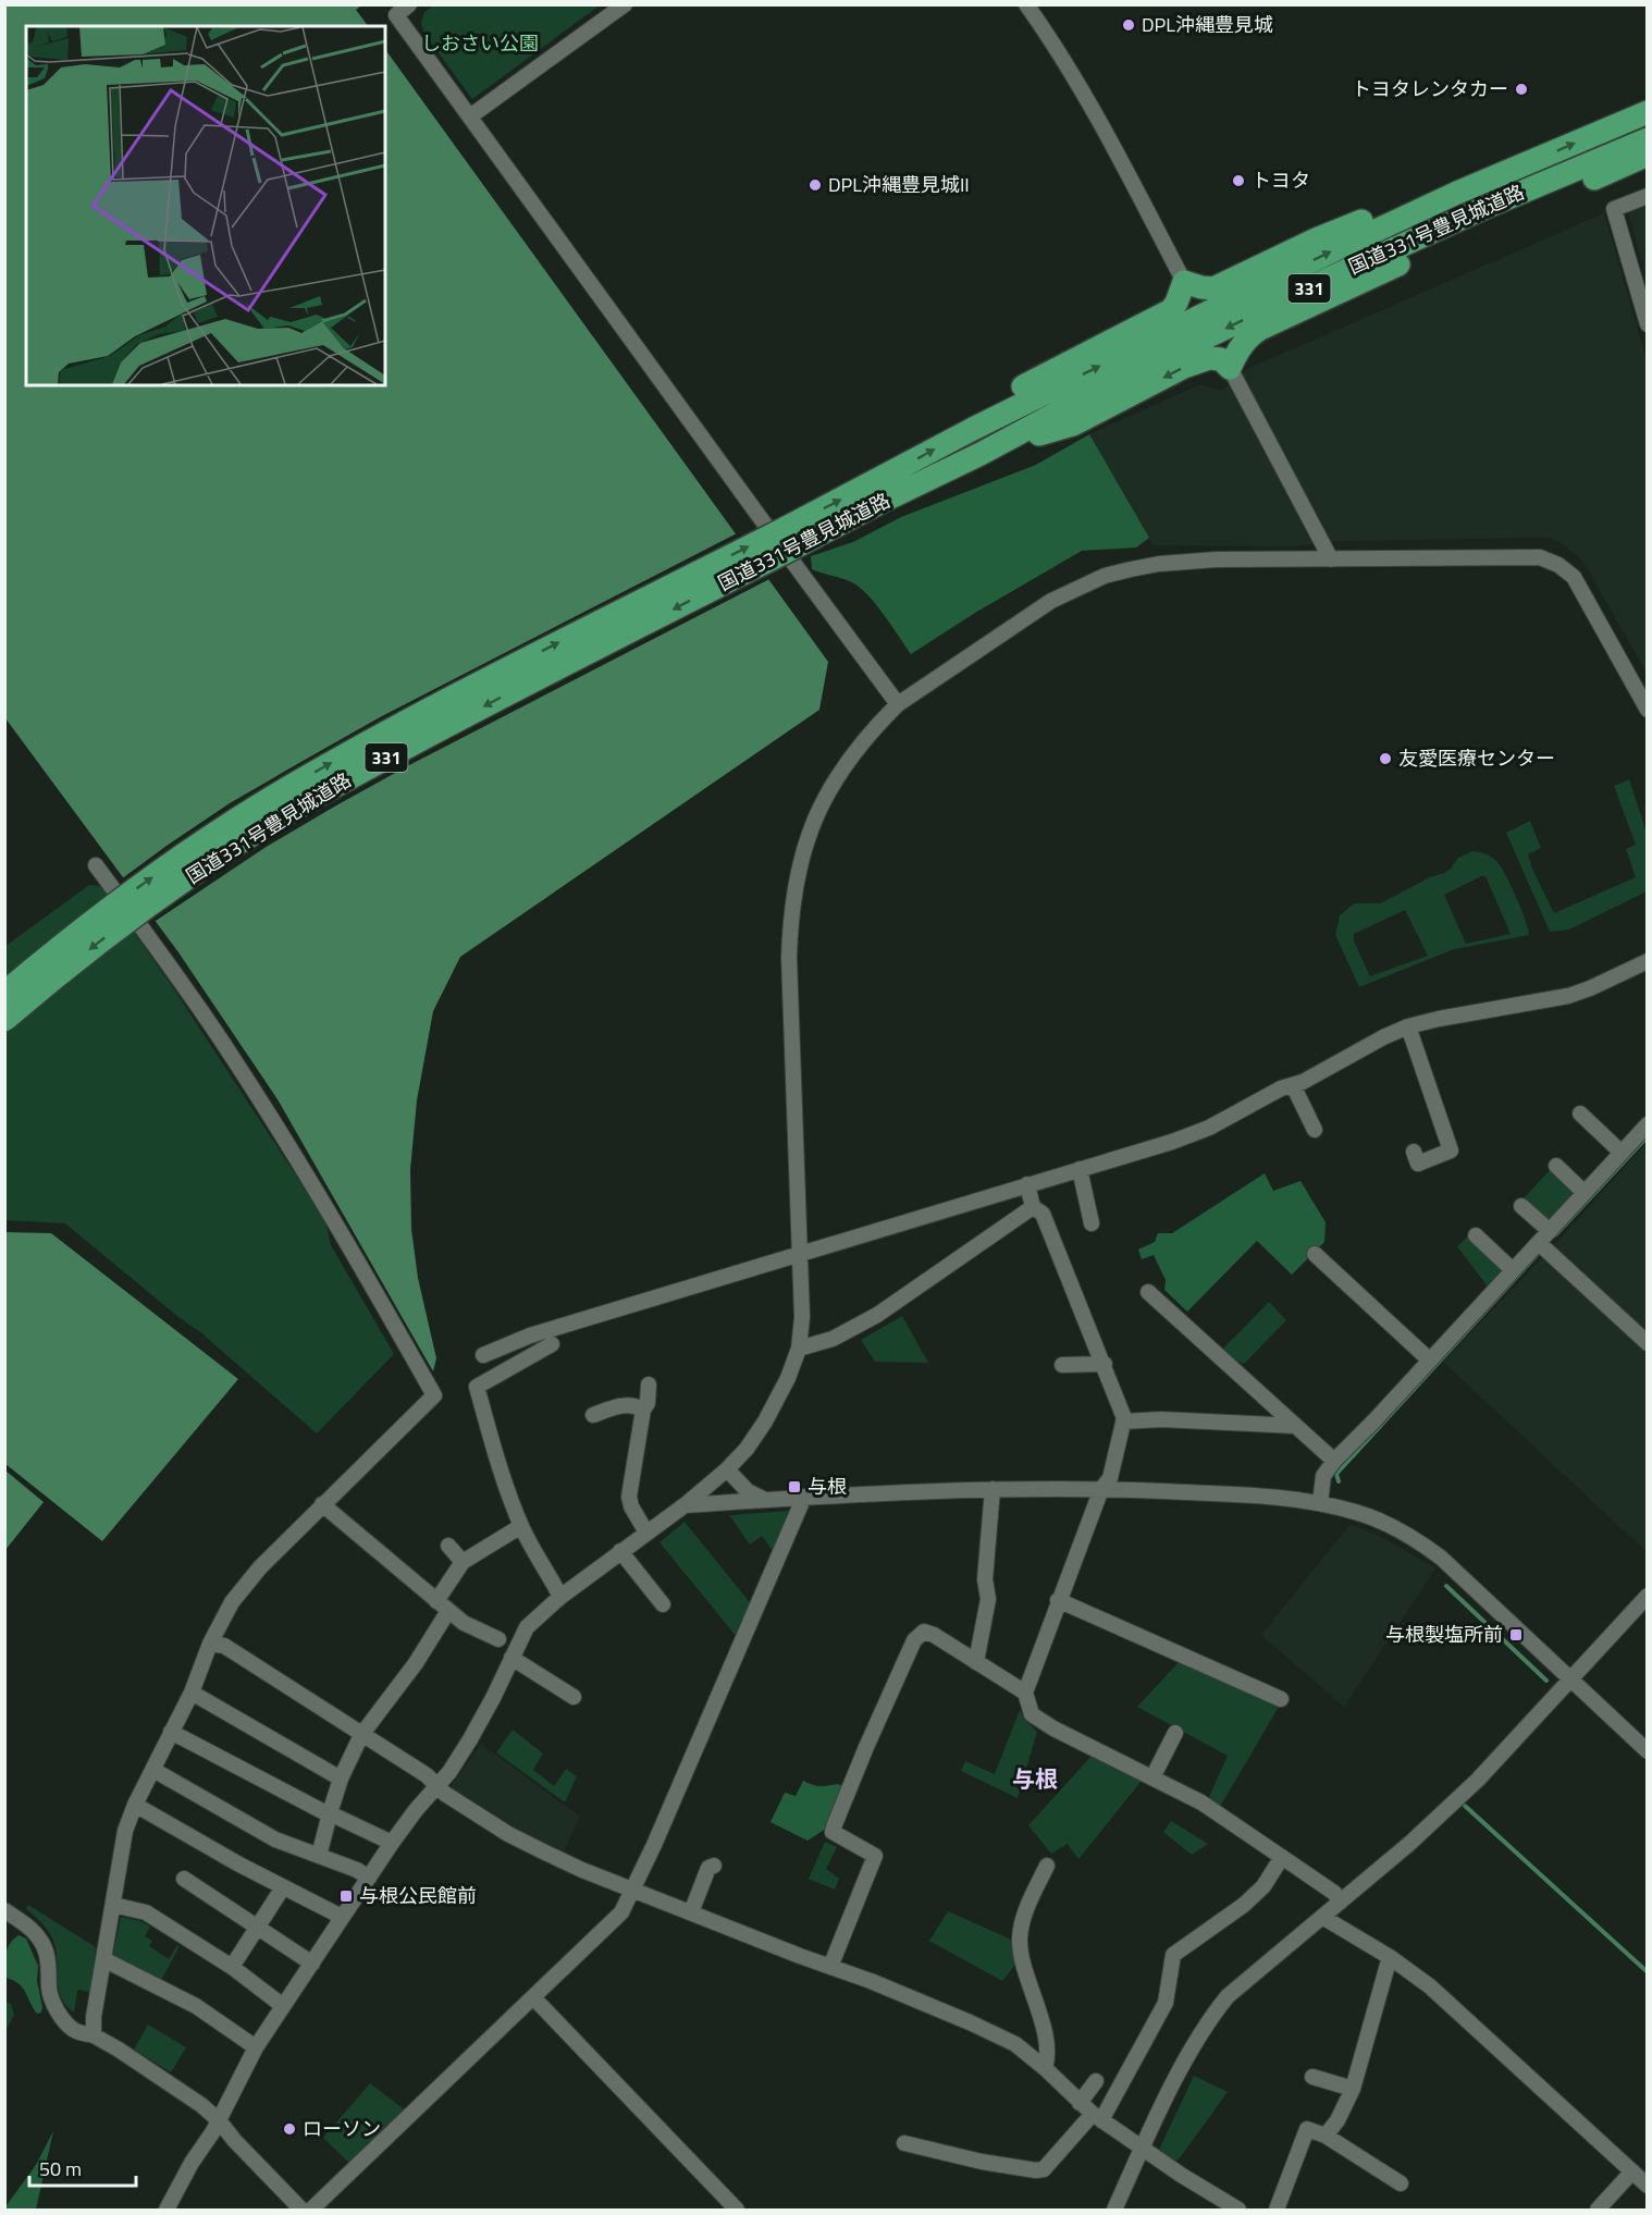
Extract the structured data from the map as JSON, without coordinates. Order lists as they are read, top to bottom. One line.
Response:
{"streets":{"highway":["国道331号豊見城道路","331"]},"districts":["与根"],"parks":["しおさい公園"],"places":{"other":["DPL沖縄豊見城","トヨタレンタカー","トヨタ","DPL沖縄豊見城II","友愛医療センター","ローソン"],"transit":["与根","与根製塩所前","与根公民館前"]},"scale_bar":"50 m"}
